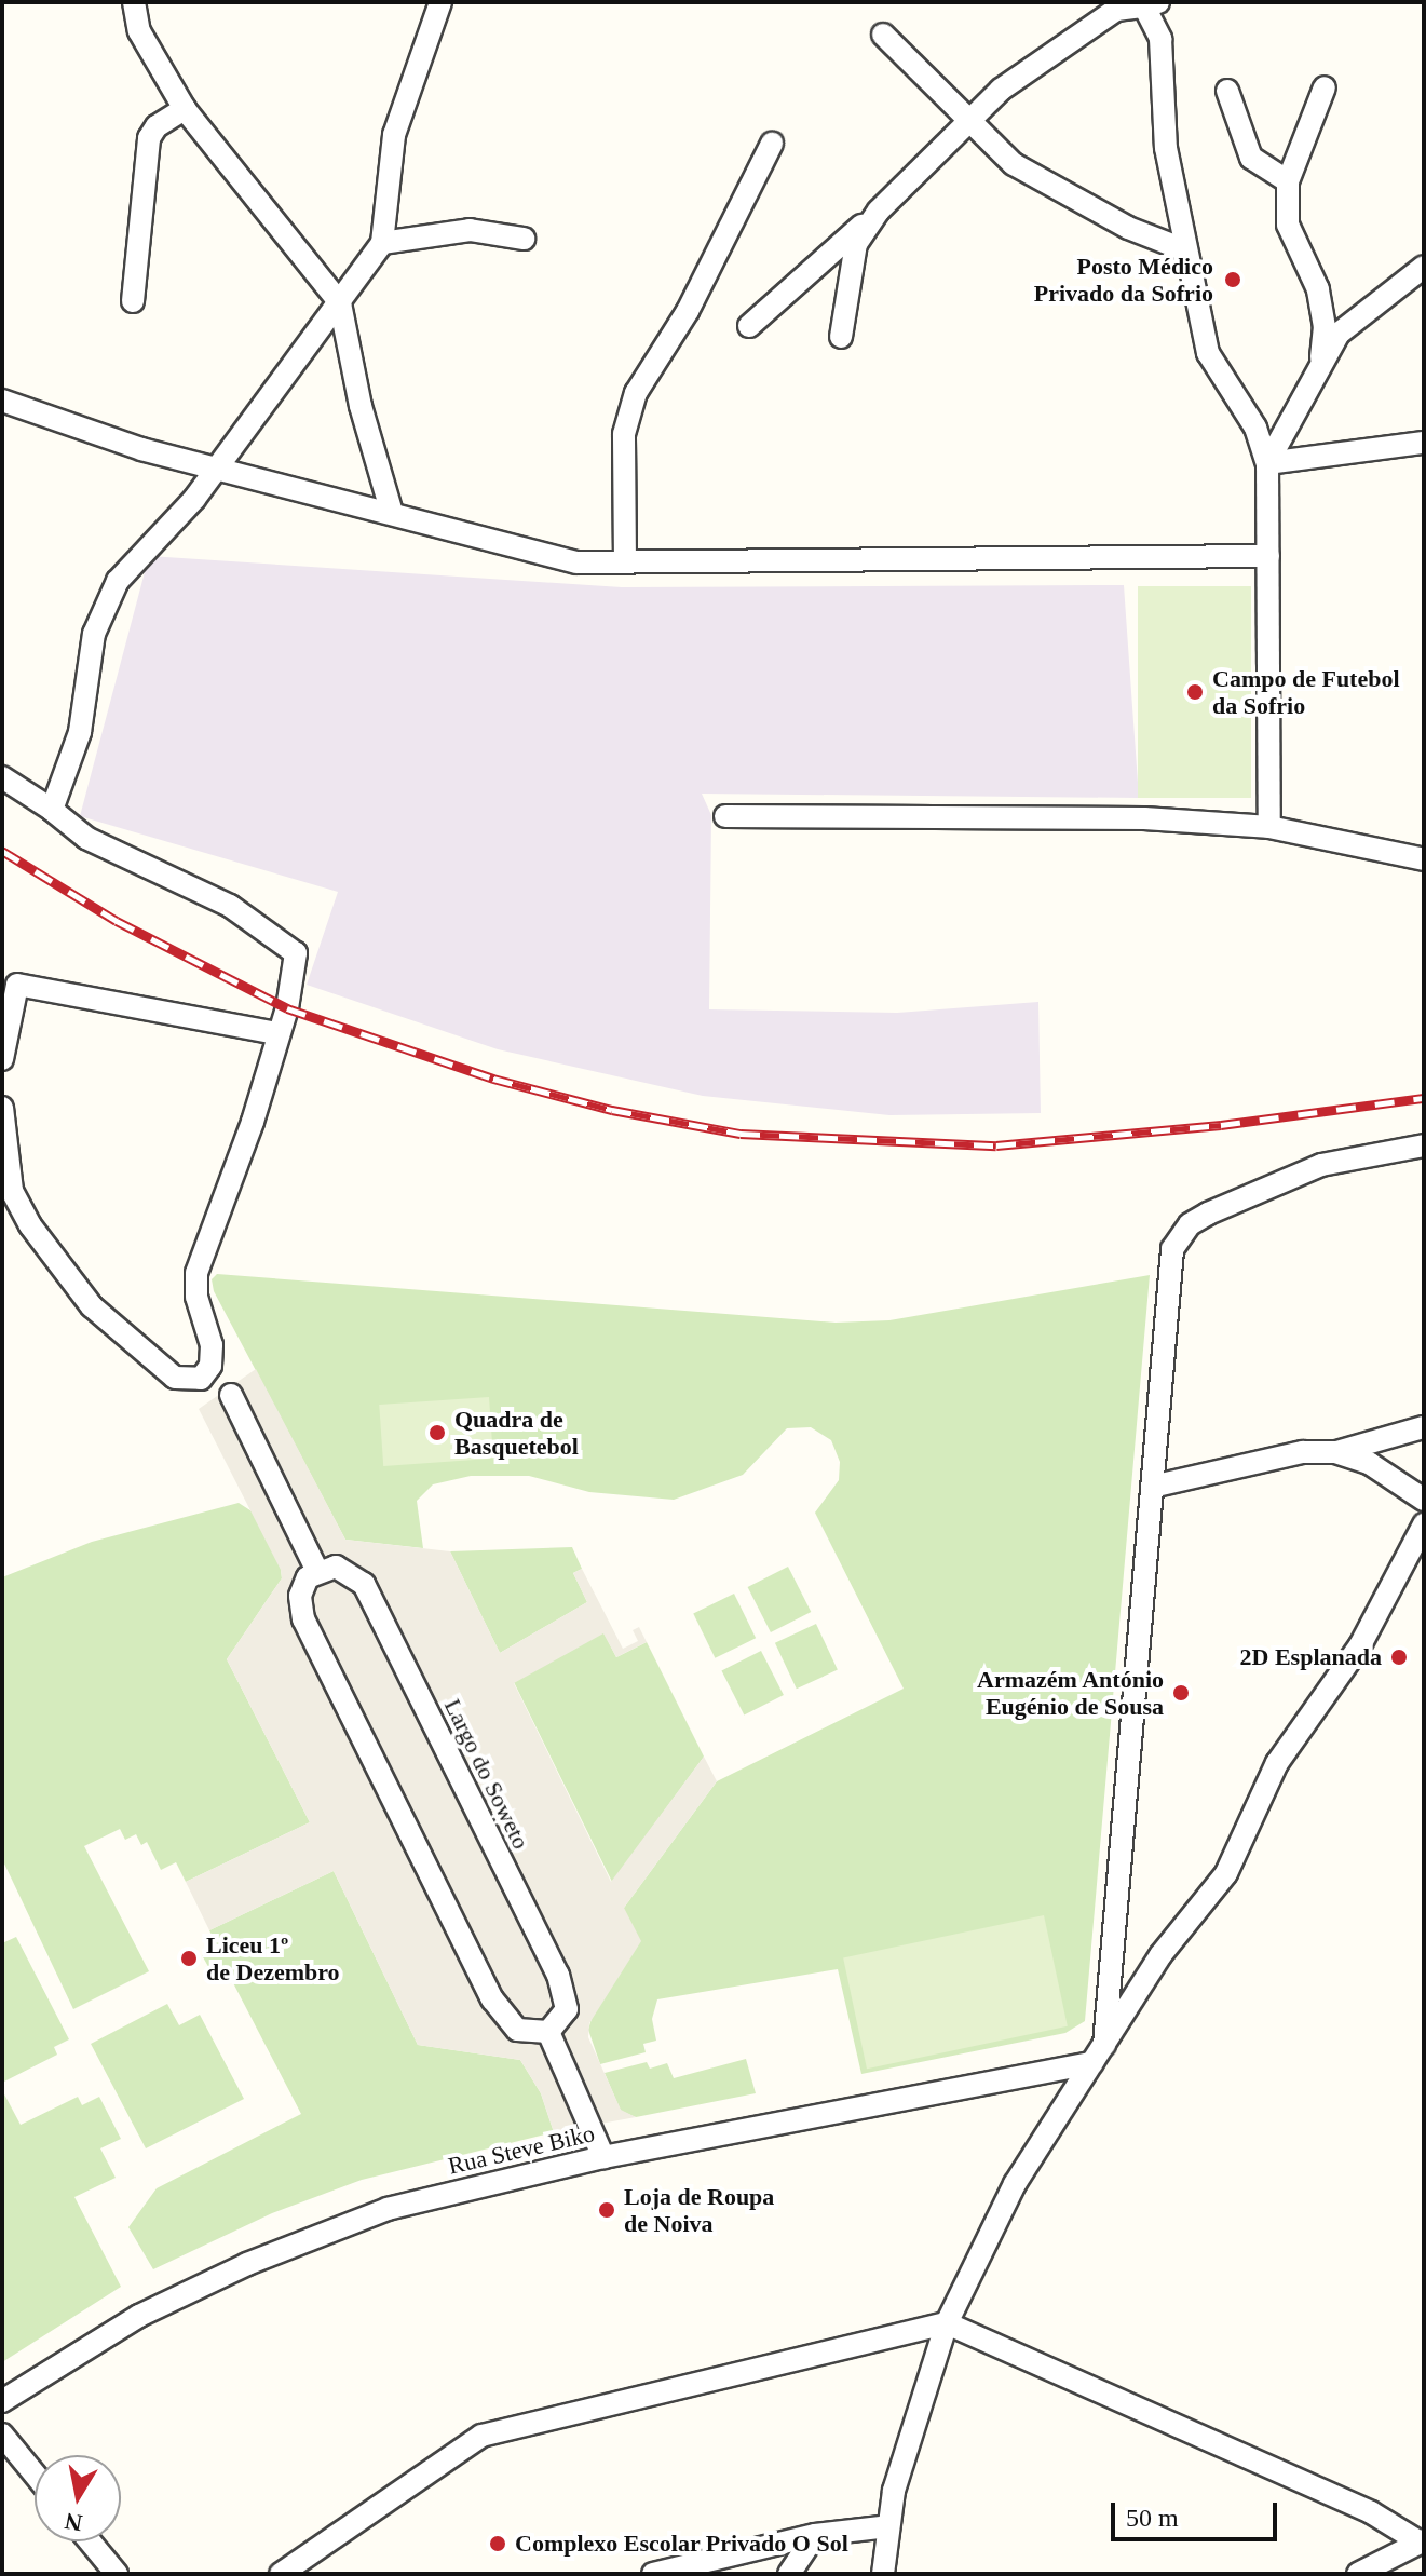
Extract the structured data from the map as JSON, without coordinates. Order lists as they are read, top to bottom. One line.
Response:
{"streets":{"street":["Largo do Soweto","Rua Steve Biko"]},"places":["Posto Médico Privado da Sofrio","Campo de Futebol da Sofrio","Quadra de Basquetebol","2D Esplanada","Armazém António Eugénio de Sousa","Liceu 1º de Dezembro","Loja de Roupa de Noiva","Complexo Escolar Privado O Sol"],"scale_bar":"50 m","north":"bottom"}
